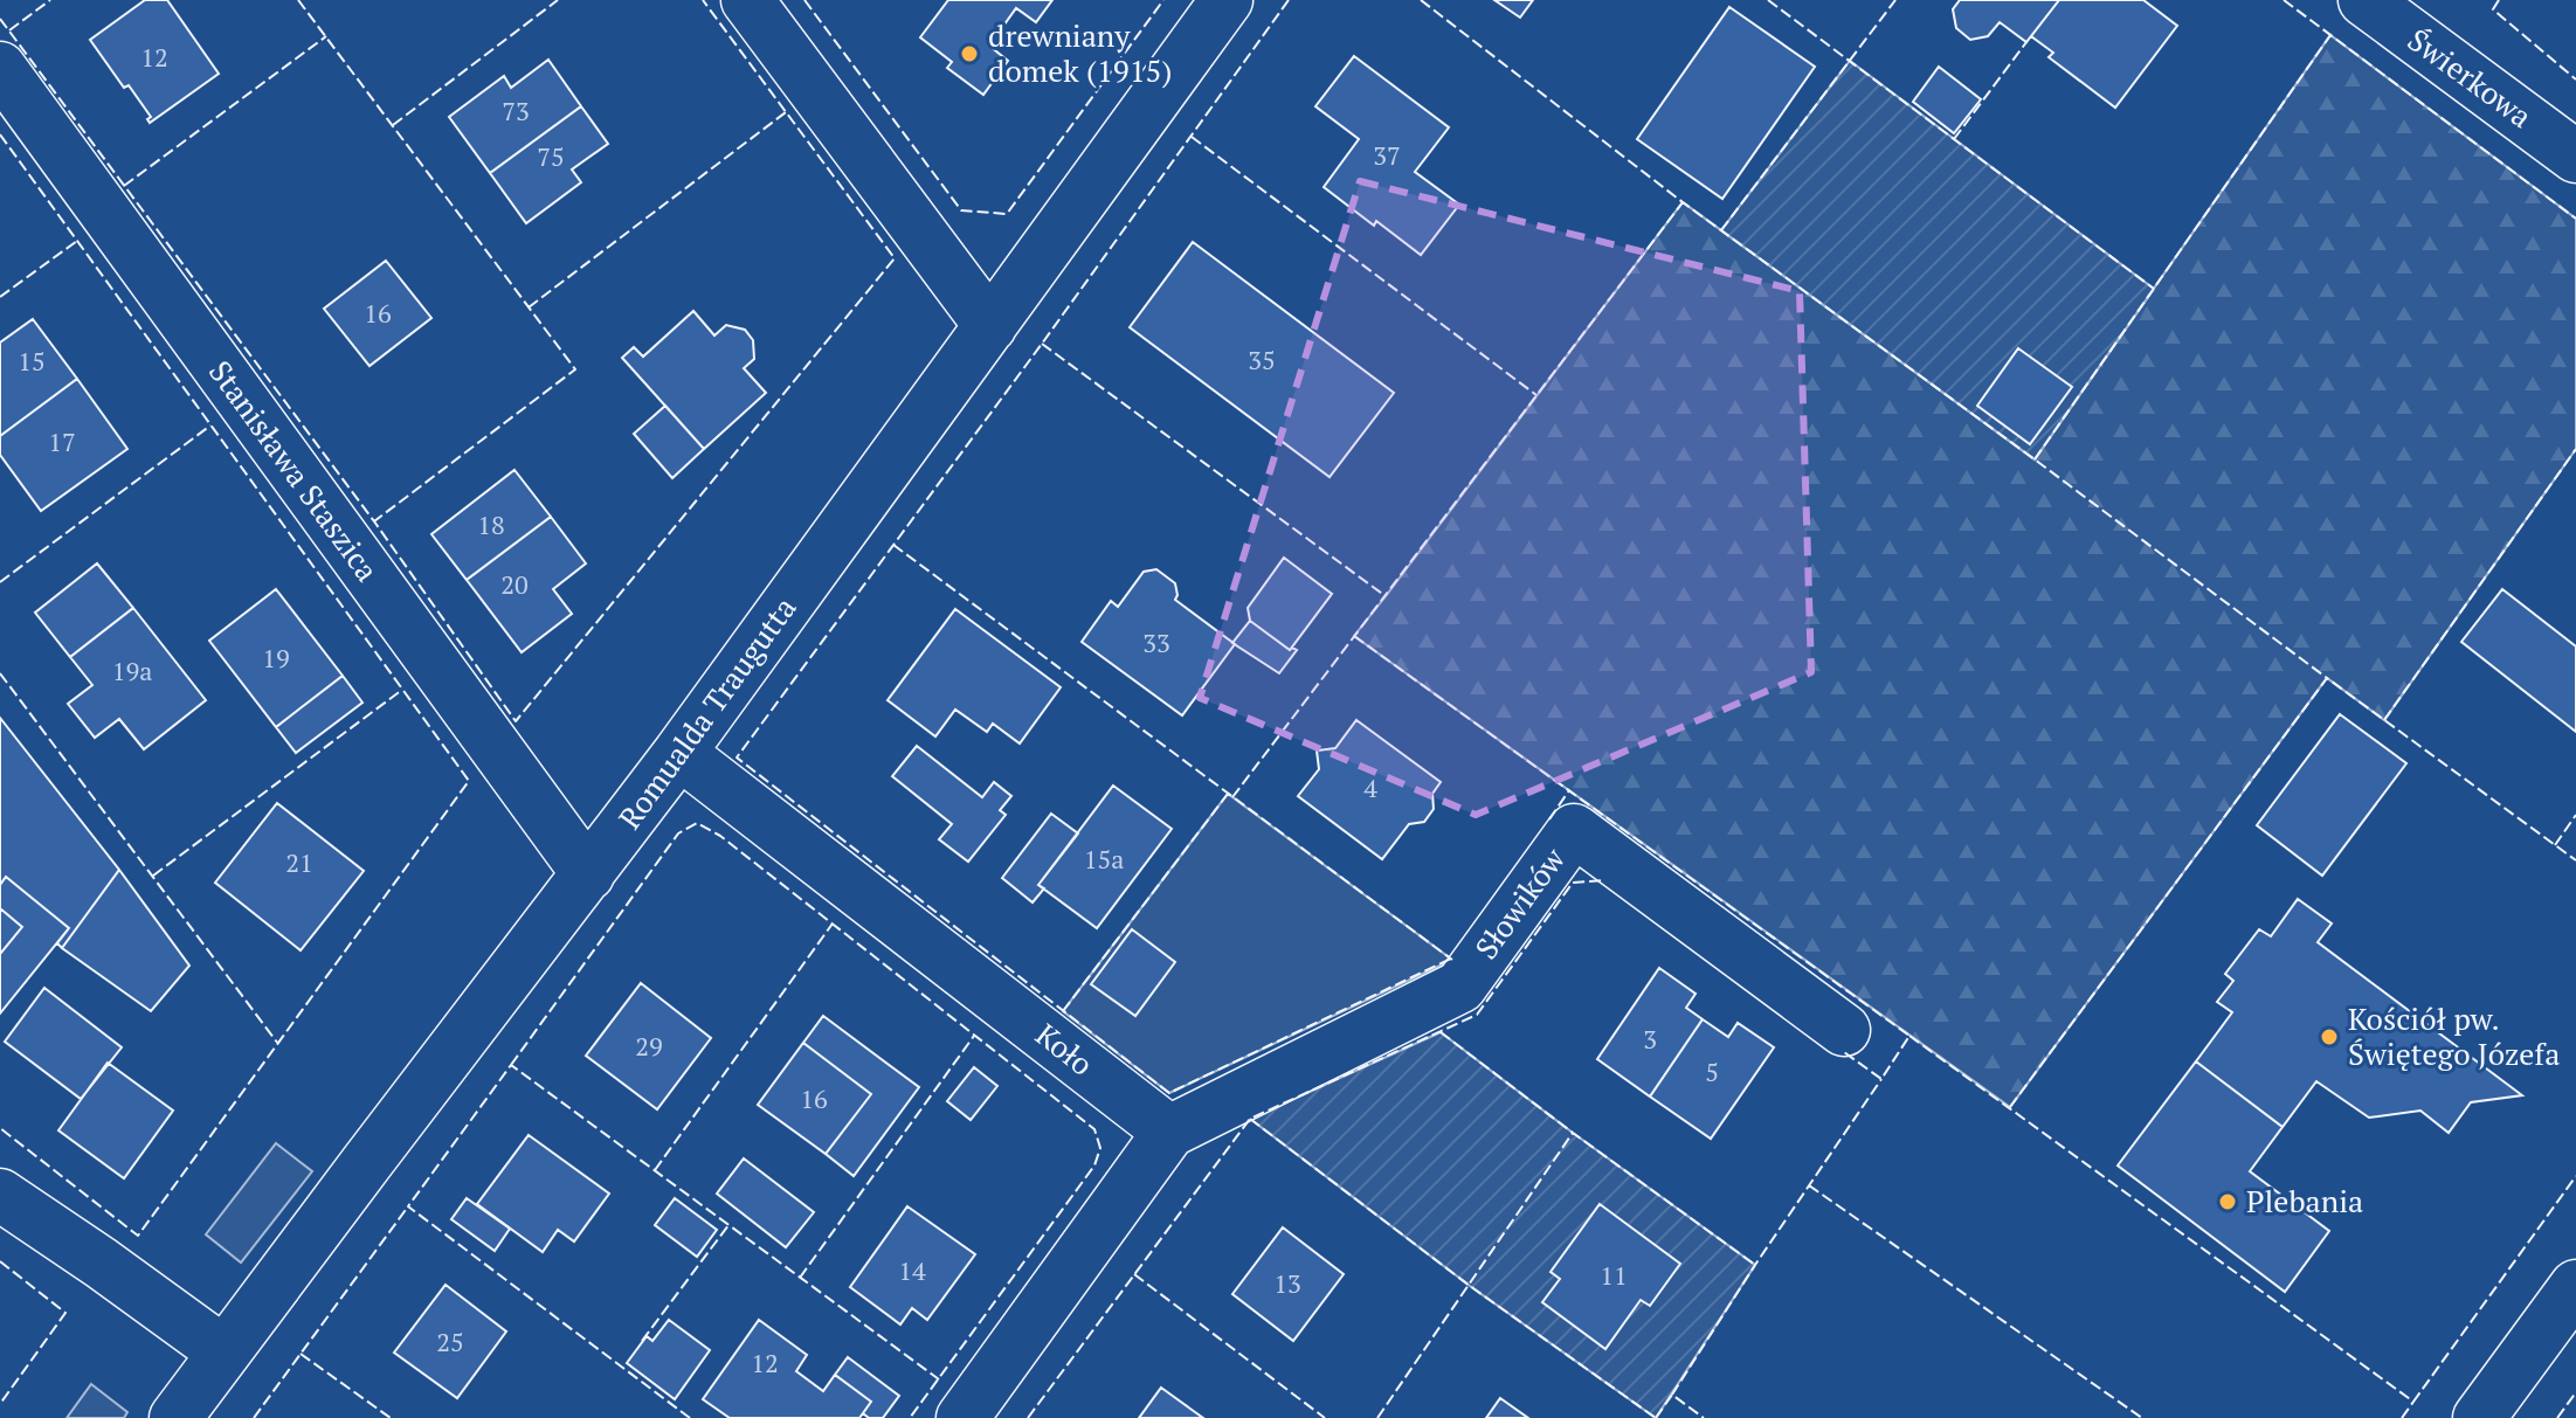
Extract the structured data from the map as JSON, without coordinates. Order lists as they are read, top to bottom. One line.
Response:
{"streets":{"street":["Świerkowa","Stanisława Staszica","Romualda Traugutta","Słowików","Koło"]},"crossings":[["Stanisława Staszica","Romualda Traugutta"],["Romualda Traugutta","Koło"],["Słowików","Koło"]],"places":["drewniany domek (1915)","Kościół pw. Świętego Józefa","Plebania"],"house_numbers":["12","73","37","75","16","35","15","17","18","20","33","19","19a","4","15a","21","3","29","5","16","14","11","13","25","12"]}
